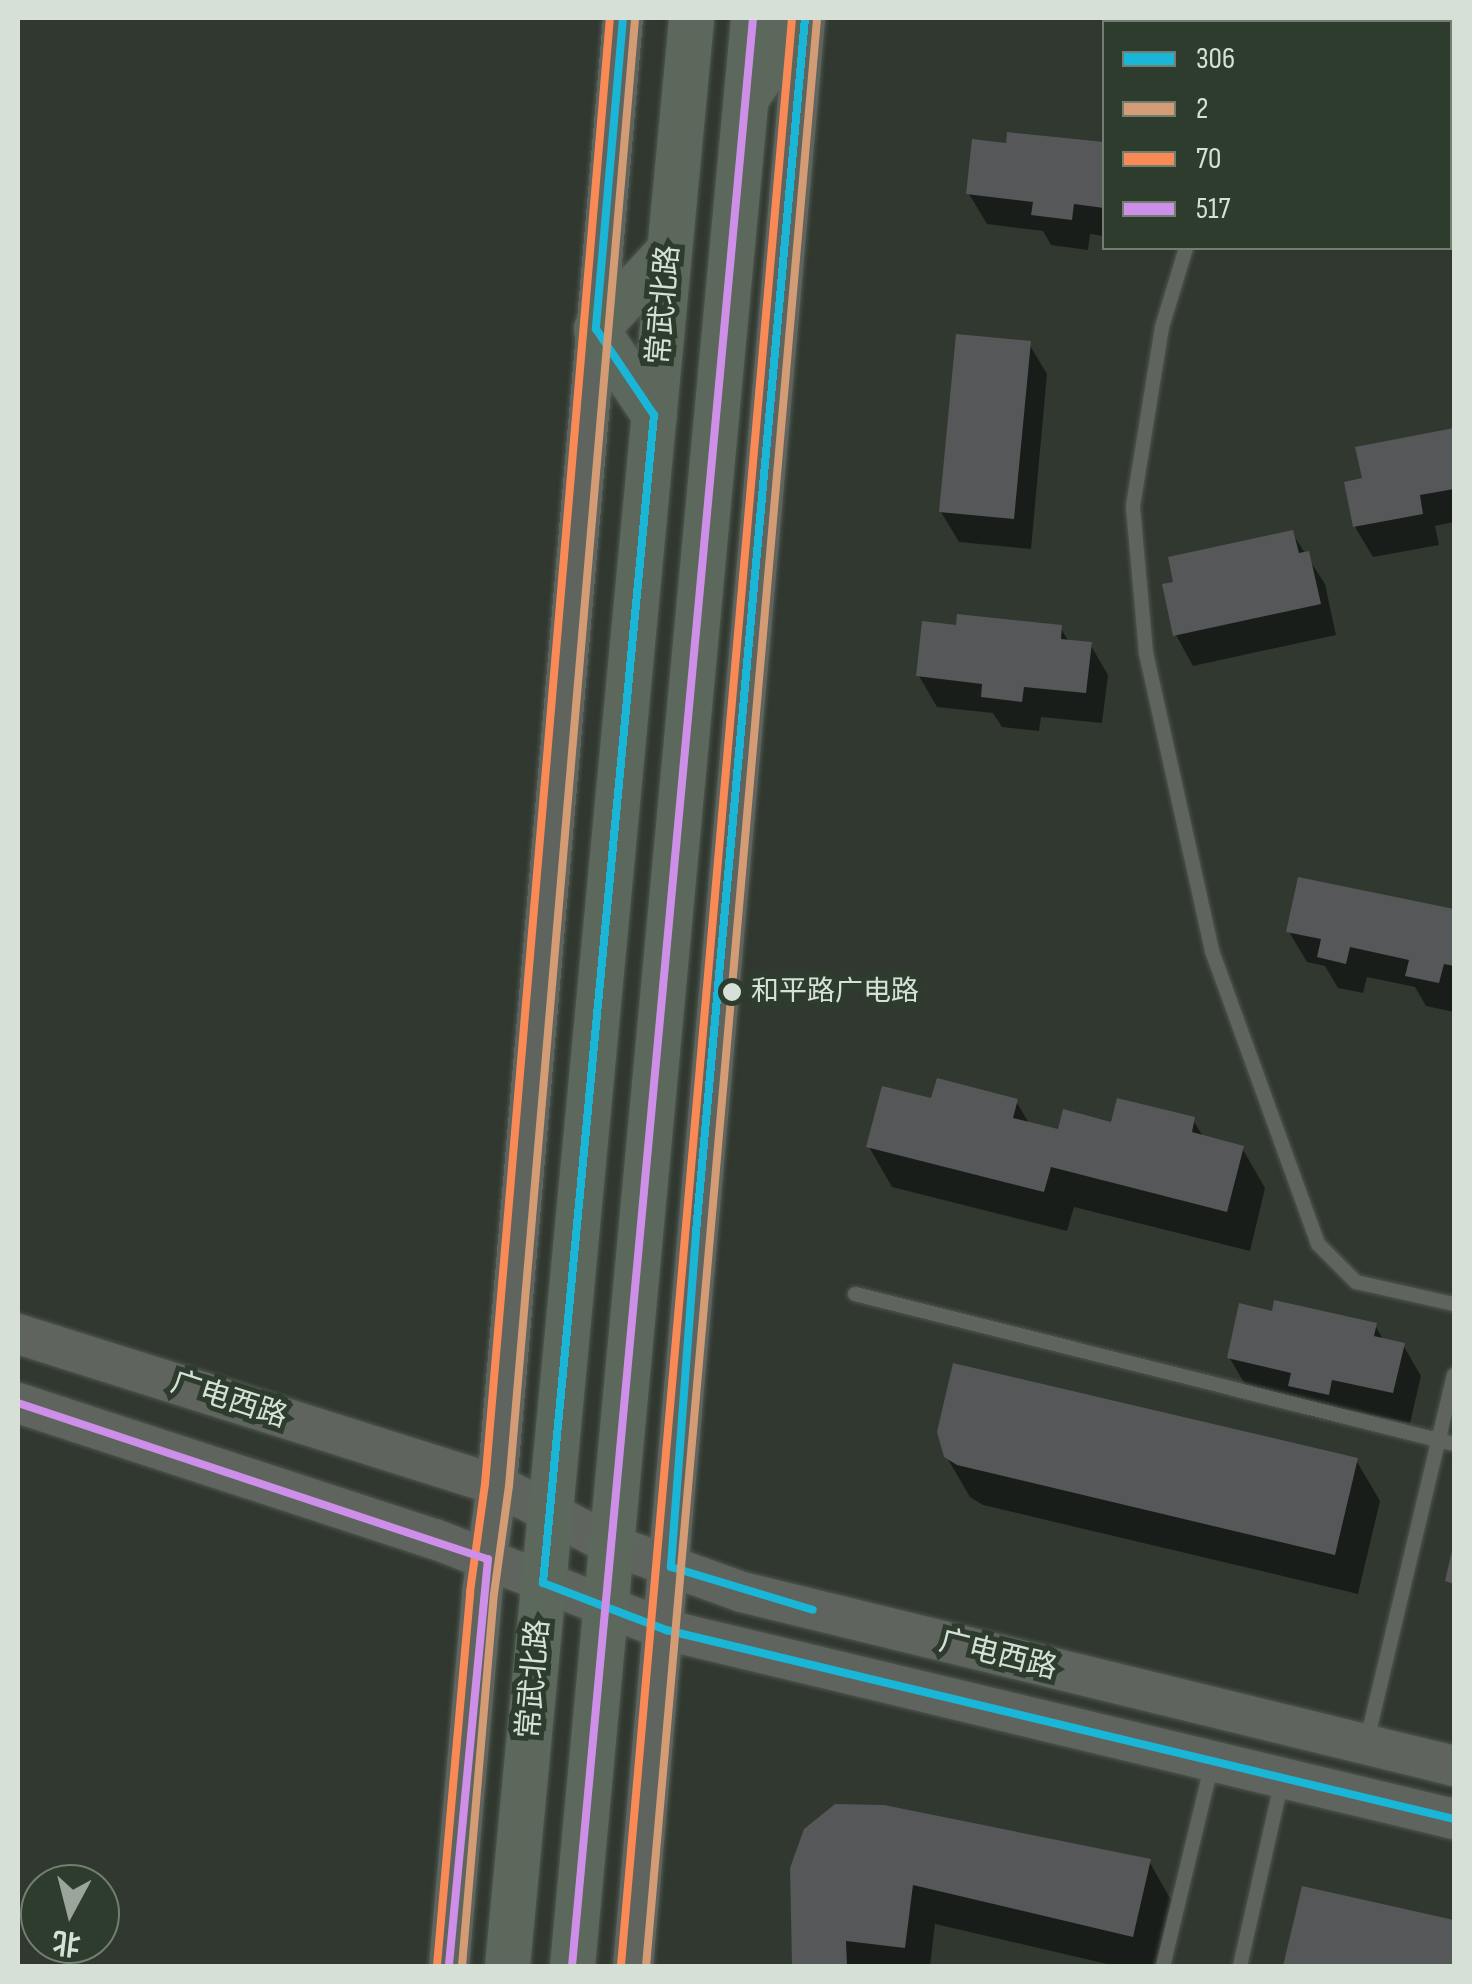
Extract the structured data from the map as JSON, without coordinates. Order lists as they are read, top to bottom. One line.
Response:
{"streets":{"main road":["常武北路"],"street":["广电西路"]},"crossings":[["常武北路","广电西路"]],"places":["和平路广电路"],"lines":["transit line 306","transit line 70","transit line 517","transit line 2"],"legend":["306","2","70","517"],"north":"bottom"}
